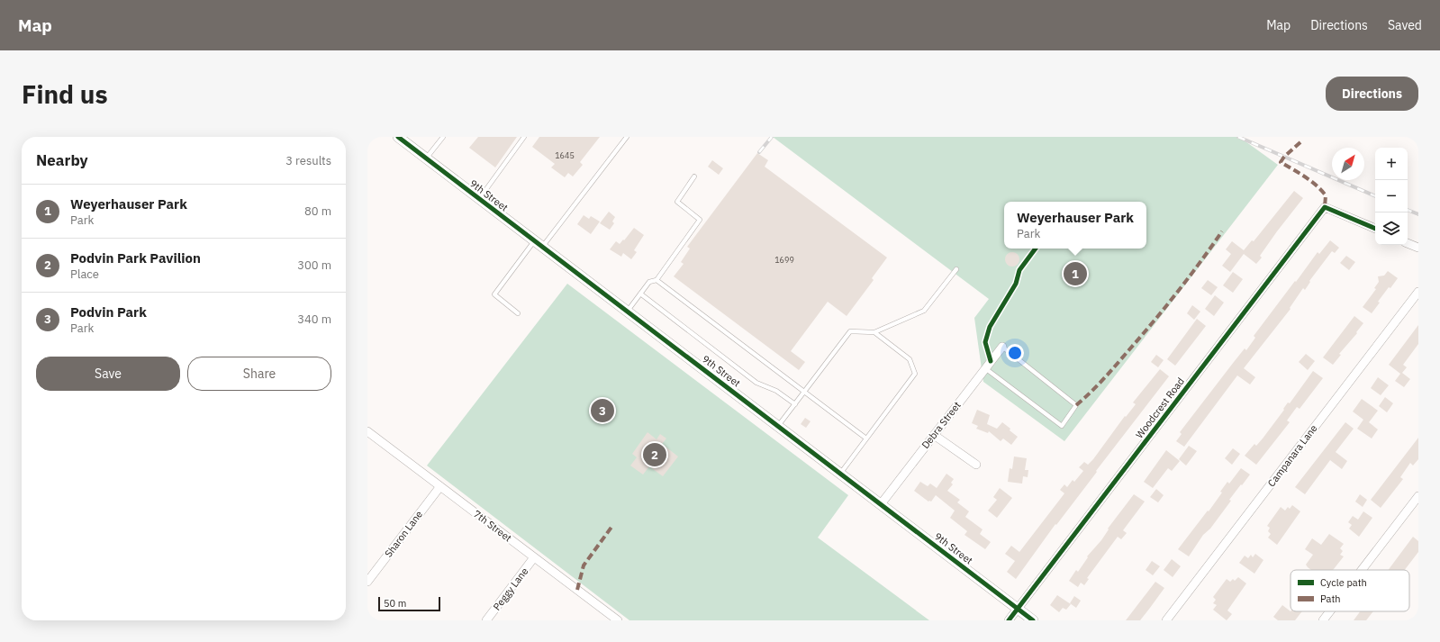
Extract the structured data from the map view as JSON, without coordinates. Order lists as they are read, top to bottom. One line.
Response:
{"streets":{"street":["9th Street","Woodcrest Road","Debra Street","Campanara Lane","7th Street","Sharon Lane","Peggy Lane"]},"crossings":[["9th Street","Woodcrest Road"],["9th Street","Debra Street"],["7th Street","Sharon Lane"],["7th Street","Peggy Lane"]],"house_numbers":["1645","1699"],"legend":["Cycle path","Path"],"scale_bar":"50 m","north":"top right","page":{"header":"Map","nav":["Map","Directions","Saved"],"buttons":["Directions",["Save","Share"]],"title":"Find us","heading":["Nearby","3 results"],"map_buttons":["+","−"],"list":[{"mark":"1","name":"Weyerhauser Park","note":"Park","value":"80 m"},{"mark":"2","name":"Podvin Park Pavilion","note":"Place","value":"300 m"},{"mark":"3","name":"Podvin Park","note":"Park","value":"340 m"}],"popup":["Weyerhauser Park","Park"],"pins":["1","3","2"],"scale":"50 m"}}
